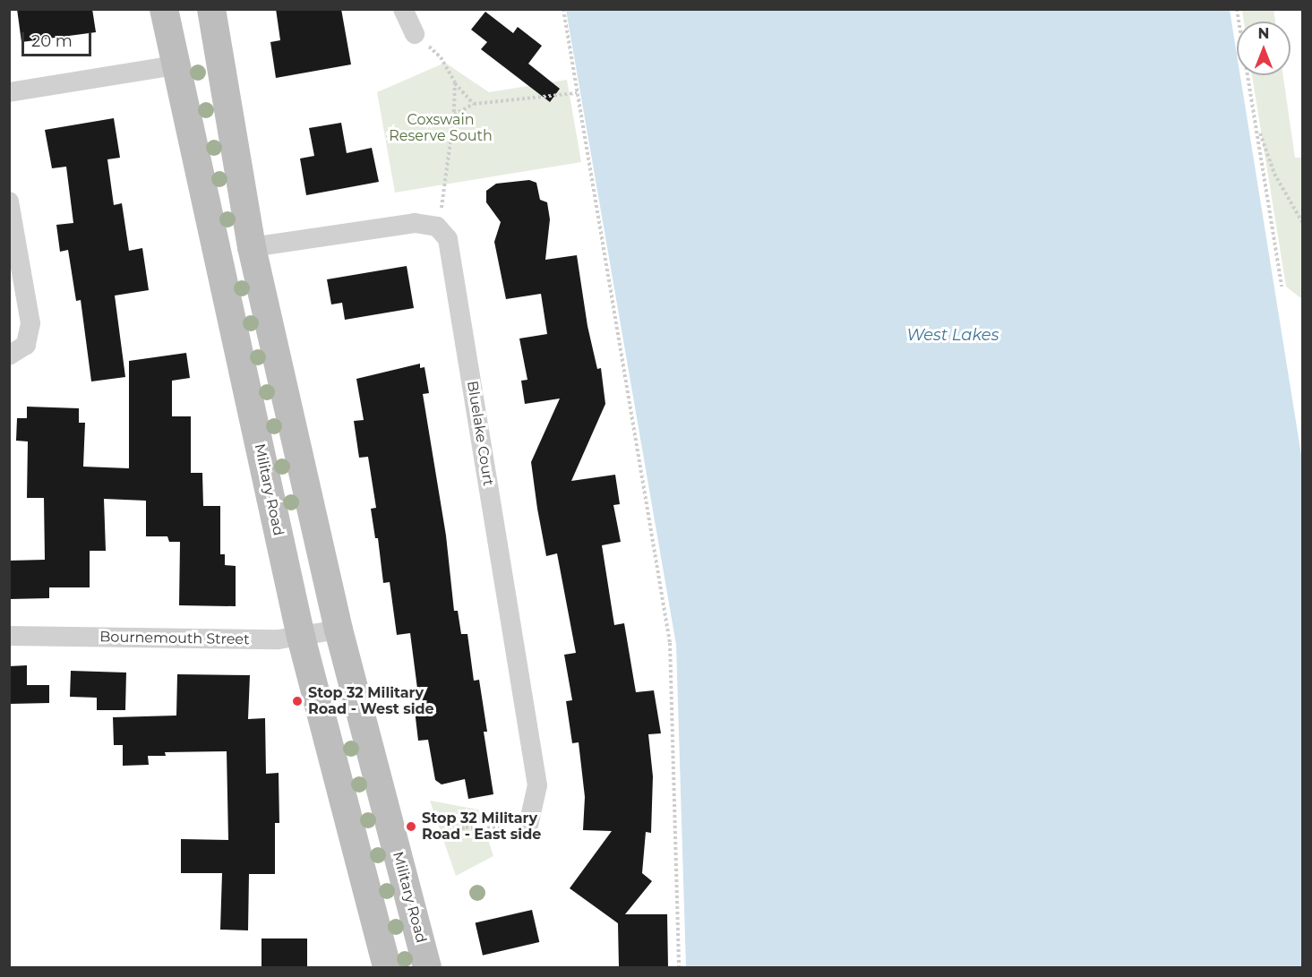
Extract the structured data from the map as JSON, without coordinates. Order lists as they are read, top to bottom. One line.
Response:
{"streets":{"main road":["Military Road"],"street":["Bluelake Court","Bournemouth Street"]},"crossings":[["Military Road","Bournemouth Street"]],"water":["West Lakes"],"parks":["Coxswain Reserve South"],"places":["Stop 32 Military Road - West side","Stop 32 Military Road - East side"],"scale_bar":"20 m","north":"top"}
